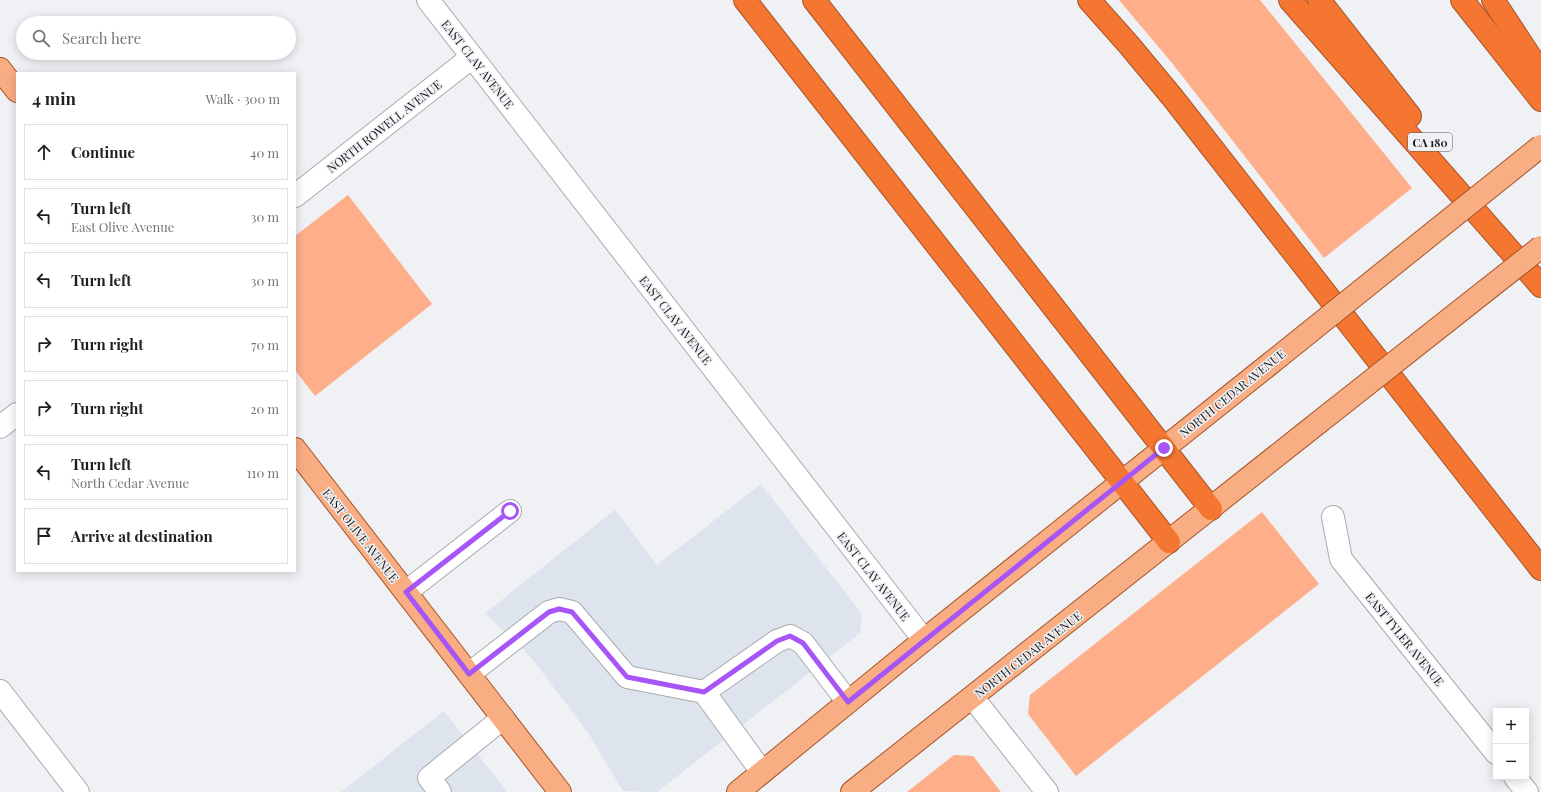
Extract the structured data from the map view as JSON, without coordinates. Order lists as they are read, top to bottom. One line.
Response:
{"streets":{"highway":["CA 180"],"main road":["NORTH CEDAR AVENUE","EAST OLIVE AVENUE"],"street":["EAST CLAY AVENUE","NORTH ROWELL AVENUE","EAST TYLER AVENUE"]},"crossings":[["EAST CLAY AVENUE","NORTH ROWELL AVENUE"],["EAST CLAY AVENUE","NORTH CEDAR AVENUE"]],"page":{"search":"Search here","heading":["4 min","Walk · 300 m"],"list":[["Continue","40 m"],["Turn left","East Olive Avenue","30 m"],["Turn left","30 m"],["Turn right","70 m"],["Turn right","20 m"],["Turn left","North Cedar Avenue","110 m"],"Arrive at destination"],"map_buttons":["+","−"]}}
